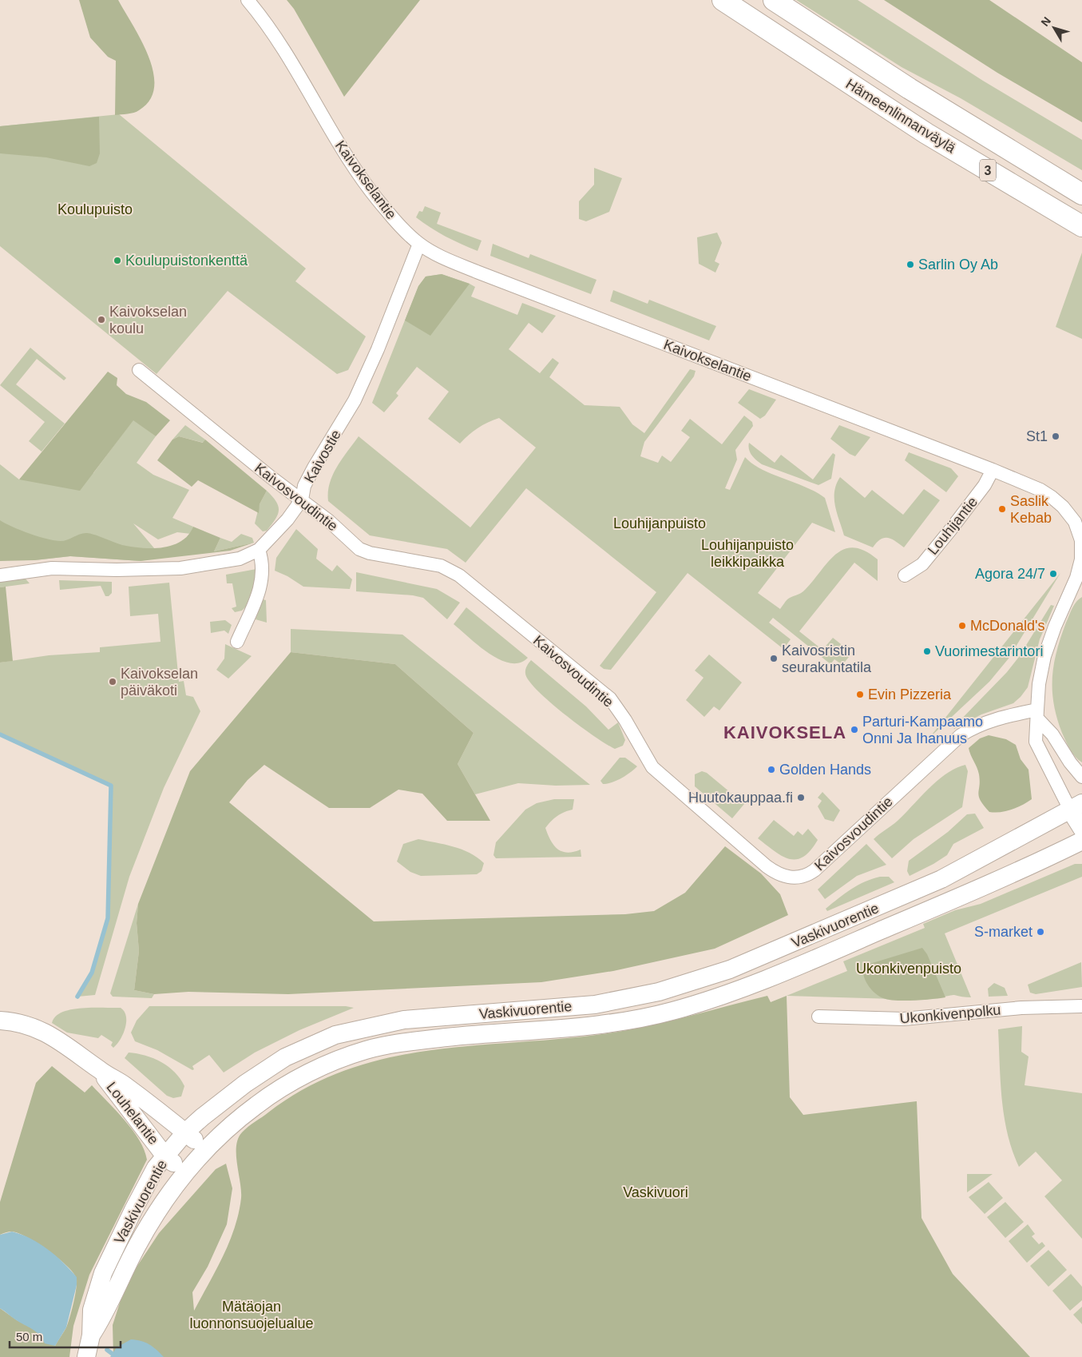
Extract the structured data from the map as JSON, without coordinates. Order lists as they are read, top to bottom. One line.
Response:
{"streets":{"highway":["Hämeenlinnanväylä","3"],"main road":["Vaskivuorentie","Louhelantie"],"street":["Kaivokselantie","Kaivostie","Kaivosvoudintie","Louhijantie","Ukonkivenpolku"]},"crossings":[["Kaivokselantie","Kaivostie"],["Kaivokselantie","Kaivosvoudintie"],["Kaivokselantie","Louhijantie"],["Kaivokselantie","Vaskivuorentie"],["Kaivostie","Kaivosvoudintie"],["Vaskivuorentie","Louhelantie"]],"districts":["KAIVOKSELA"],"parks":["Koulupuisto","Louhijanpuisto","Louhijanpuisto leikkipaikka","Ukonkivenpuisto","Vaskivuori","Mätäojan luonnonsuojelualue"],"places":["Koulupuistonkenttä","Sarlin Oy Ab","Kaivokselan koulu","St1","Saslik Kebab","Agora 24/7","McDonald's","Vuorimestarintori","Kaivosristin seurakuntatila","Kaivokselan päiväkoti","Evin Pizzeria","Parturi-Kampaamo Onni Ja Ihanuus","Golden Hands","Huutokauppaa.fi","S-market"],"scale_bar":"50 m","north":"top left"}
